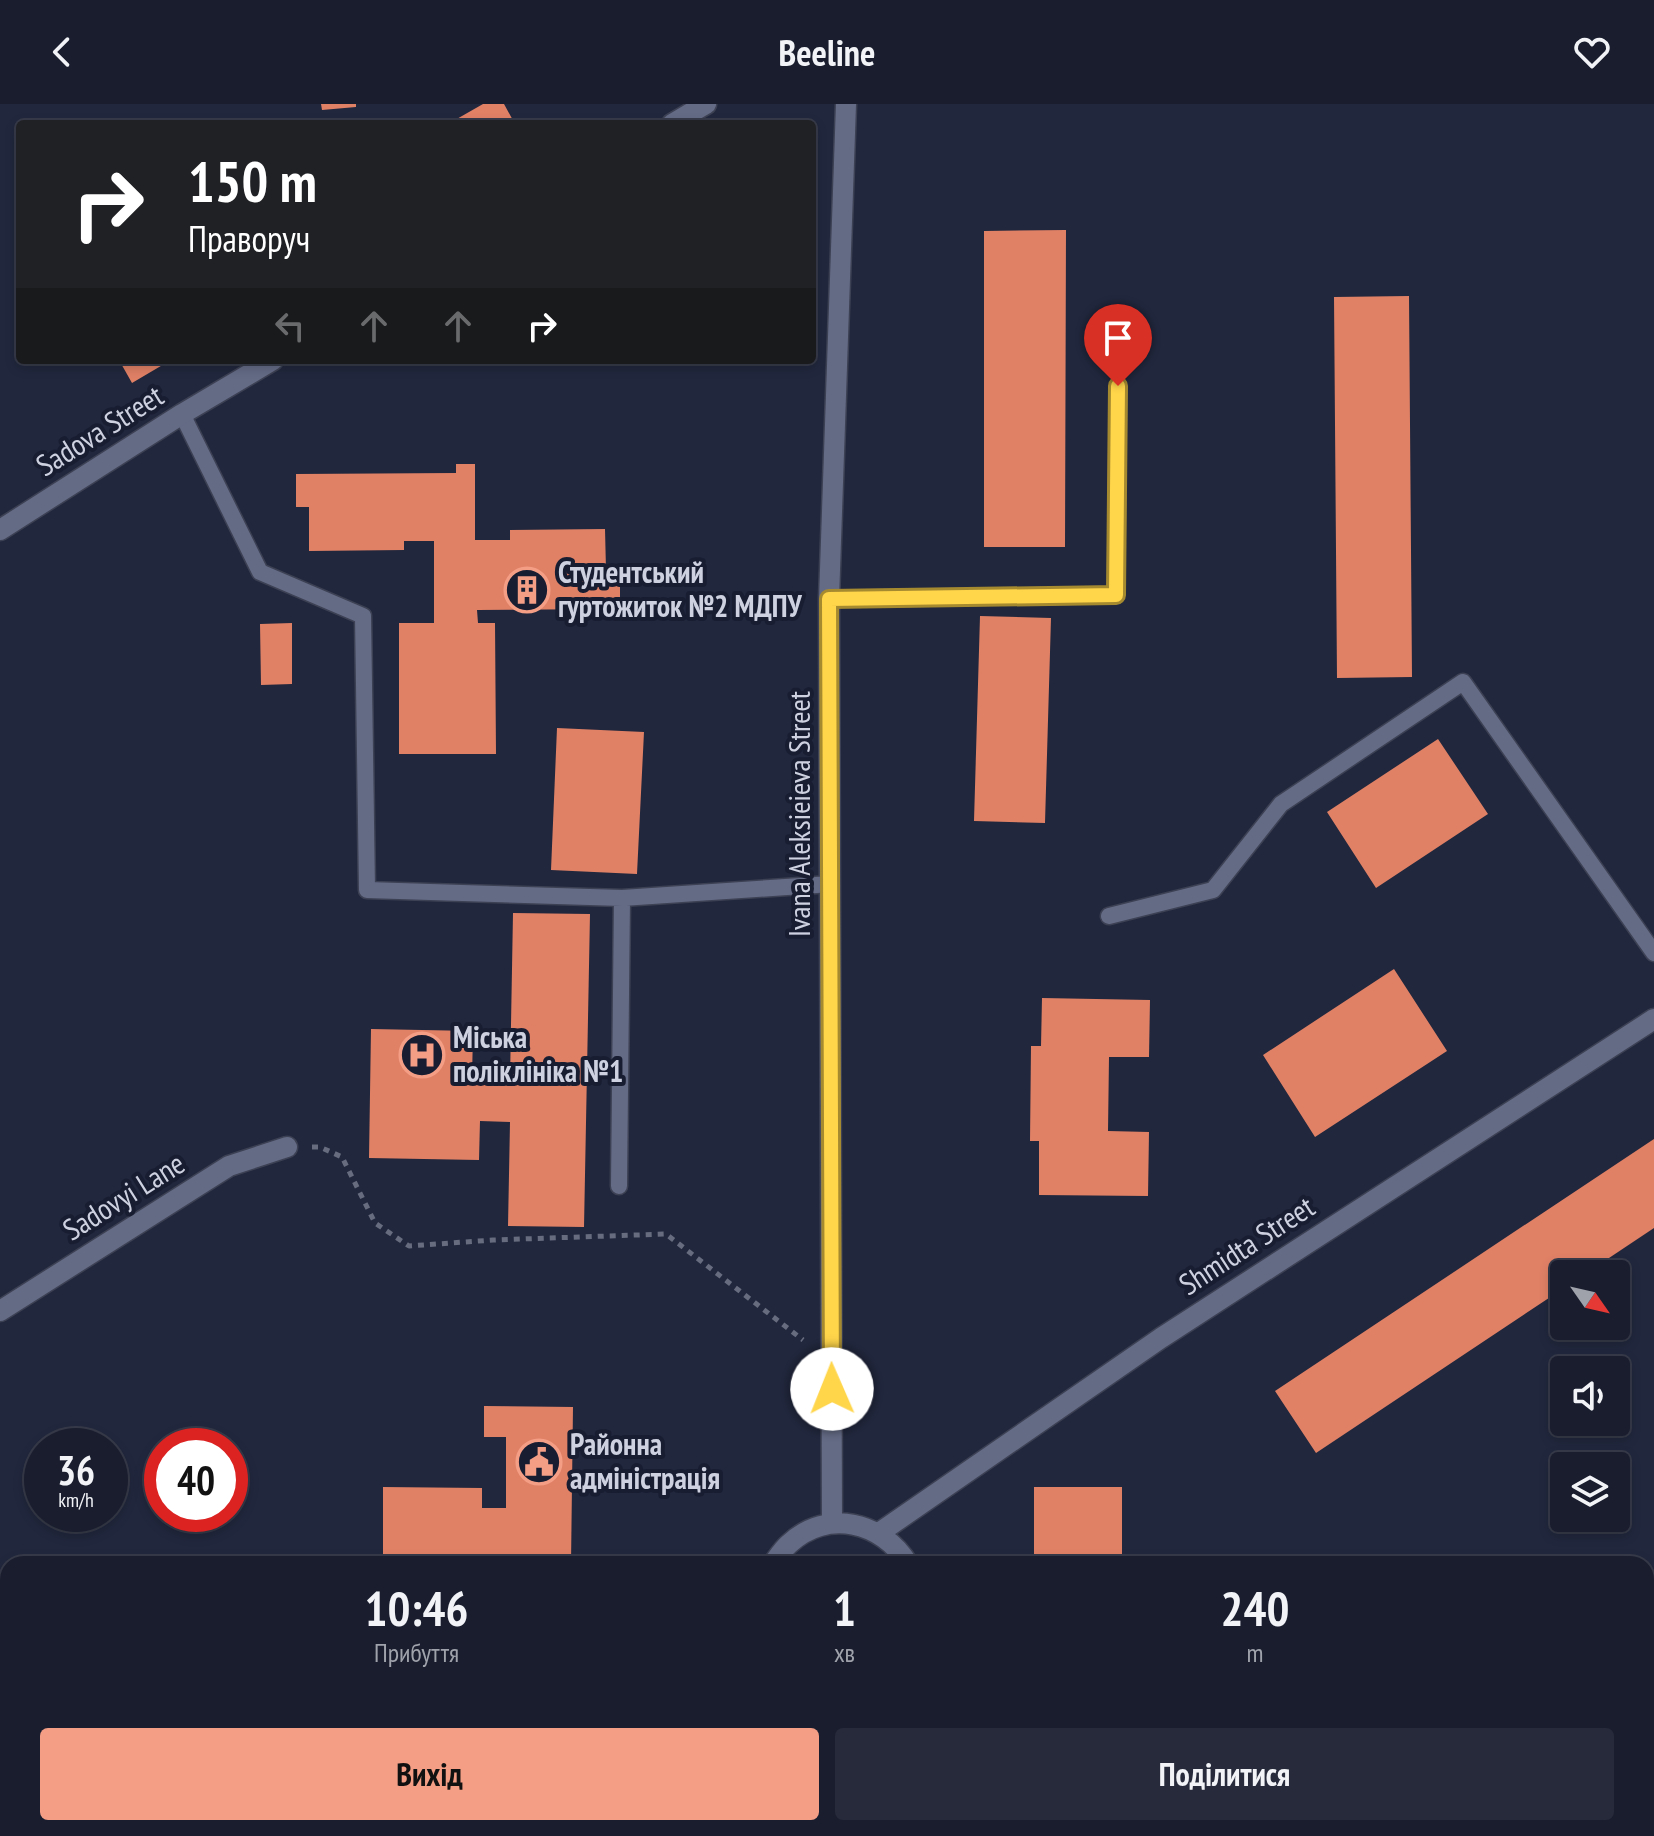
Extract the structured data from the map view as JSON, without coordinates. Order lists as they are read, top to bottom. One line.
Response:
{"streets":{"street":["Sadova Street","Ivana Aleksieieva Street","Sadovyi Lane","Shmidta Street"]},"places":{"building":["Студентський гуртожиток №2 МДПУ"],"hospital":["Міська поліклініка №1"],"public building":["Районна адміністрація"]},"north":"bottom right","page":{"header":"Beeline","turn":["150 m","Праворуч"],"speed":"36 km/h","limit":"40","eta":["10:46","Прибуття","1","хв","240","m"],"buttons":["Вихід","Поділитися"]}}
